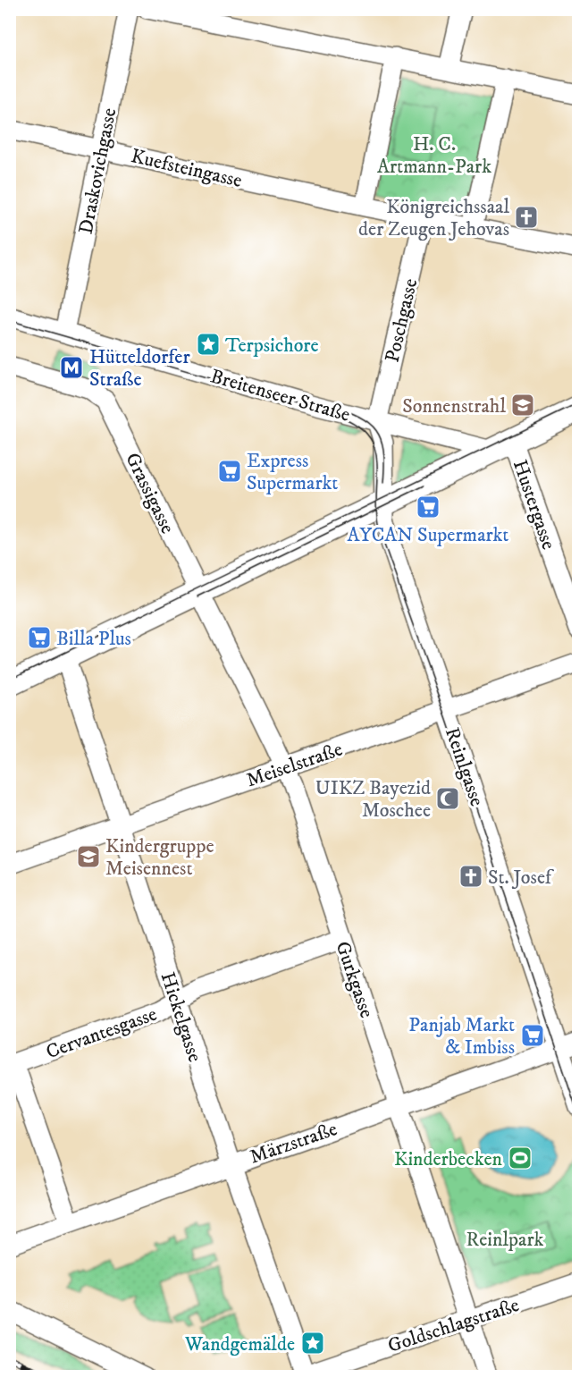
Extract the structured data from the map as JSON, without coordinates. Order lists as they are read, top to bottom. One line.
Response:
{"streets":{"street":["Kuefsteingasse","Draskovichgasse","Poschgasse","Breitenseer Straße","Grassigasse","Hustergasse","Meiselstraße","Reinlgasse","Gurkgasse","Hickelgasse","Cervantesgasse","Märzstraße","Goldschlagstraße"]},"crossings":[["Kuefsteingasse","Draskovichgasse"],["Kuefsteingasse","Poschgasse"],["Draskovichgasse","Breitenseer Straße"],["Poschgasse","Breitenseer Straße"],["Poschgasse","Reinlgasse"],["Breitenseer Straße","Reinlgasse"],["Grassigasse","Gurkgasse"],["Meiselstraße","Reinlgasse"],["Meiselstraße","Gurkgasse"],["Meiselstraße","Hickelgasse"],["Reinlgasse","Märzstraße"],["Gurkgasse","Cervantesgasse"],["Gurkgasse","Märzstraße"],["Gurkgasse","Goldschlagstraße"],["Hickelgasse","Cervantesgasse"],["Hickelgasse","Märzstraße"],["Hickelgasse","Goldschlagstraße"]],"parks":["H. C. Artmann-Park","Reinlpark"],"places":{"church":["Königreichssaal der Zeugen Jehovas","St. Josef"],"place":["Terpsichore","Wandgemälde"],"metro station":["Hütteldorfer Straße"],"school or university":["Sonnenstrahl","Kindergruppe Meisennest"],"supermarket":["Express Supermarkt","AYCAN Supermarkt","Billa Plus","Panjab Markt & Imbiss"],"mosque":["UIKZ Bayezid Moschee"],"sports":["Kinderbecken"]}}
